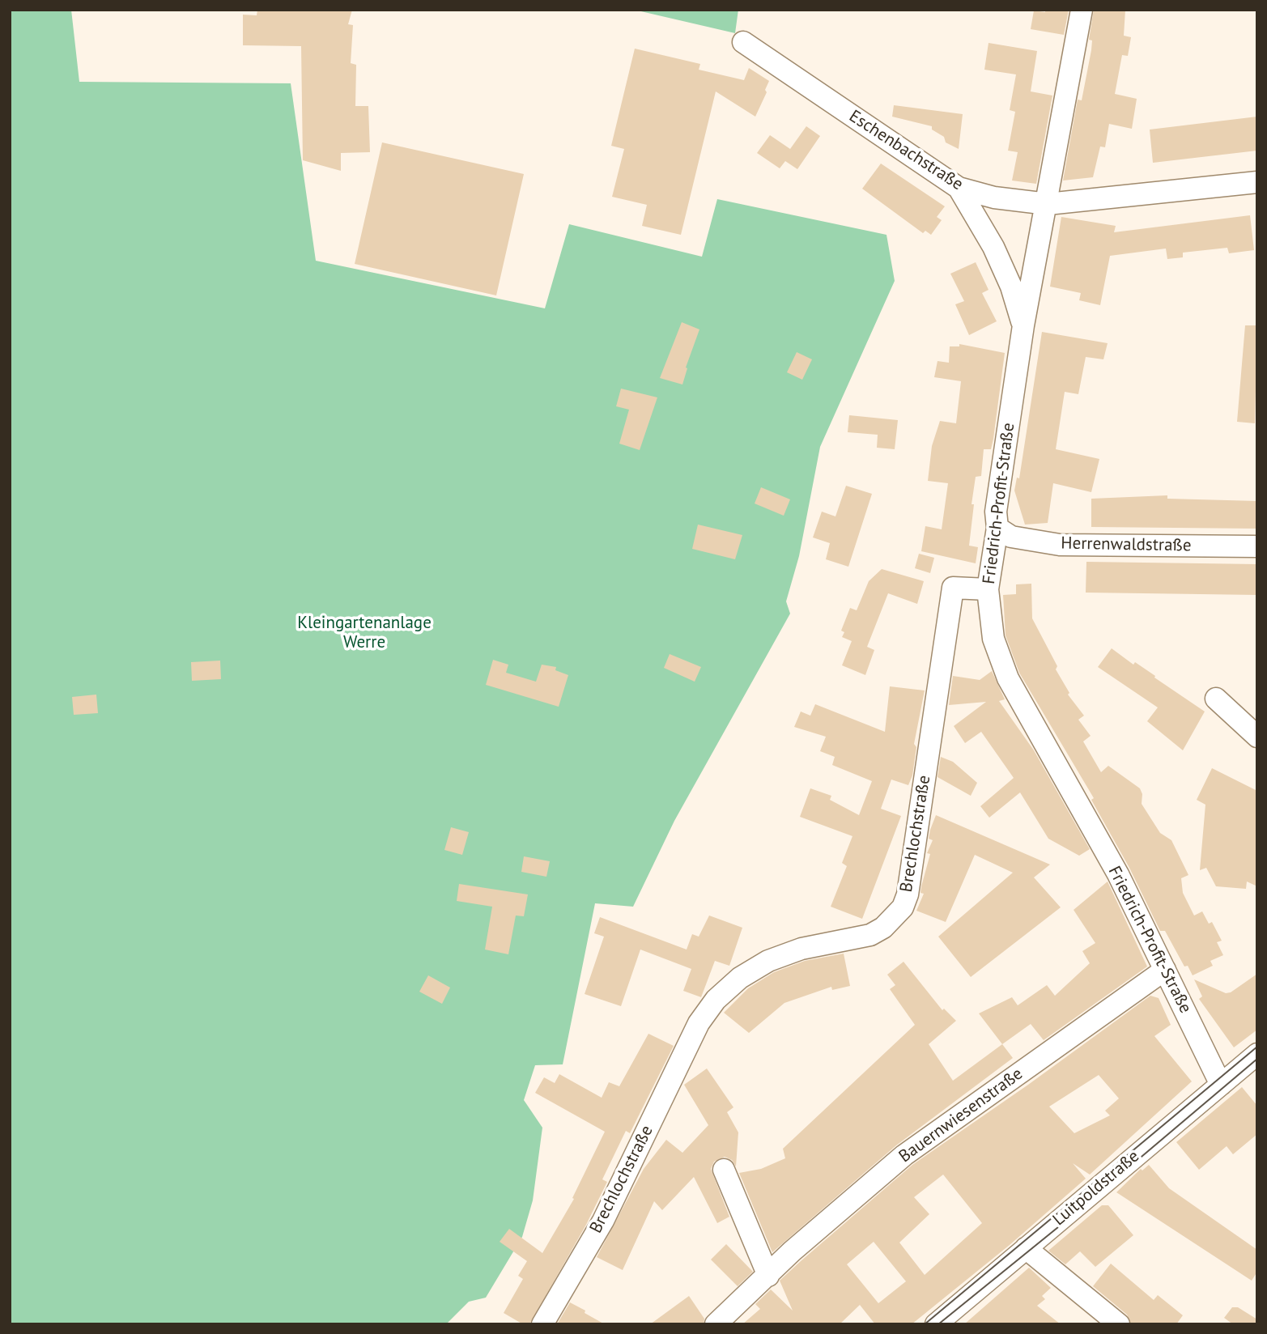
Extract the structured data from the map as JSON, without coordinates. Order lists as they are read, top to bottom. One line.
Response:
{"streets":{"street":["Eschenbachstraße","Friedrich-Profit-Straße","Herrenwaldstraße","Brechlochstraße","Bauernwiesenstraße","Luitpoldstraße"]},"crossings":[["Eschenbachstraße","Friedrich-Profit-Straße"],["Friedrich-Profit-Straße","Herrenwaldstraße"],["Friedrich-Profit-Straße","Brechlochstraße"],["Friedrich-Profit-Straße","Bauernwiesenstraße"],["Friedrich-Profit-Straße","Luitpoldstraße"]],"parks":["Kleingartenanlage Werre"]}
